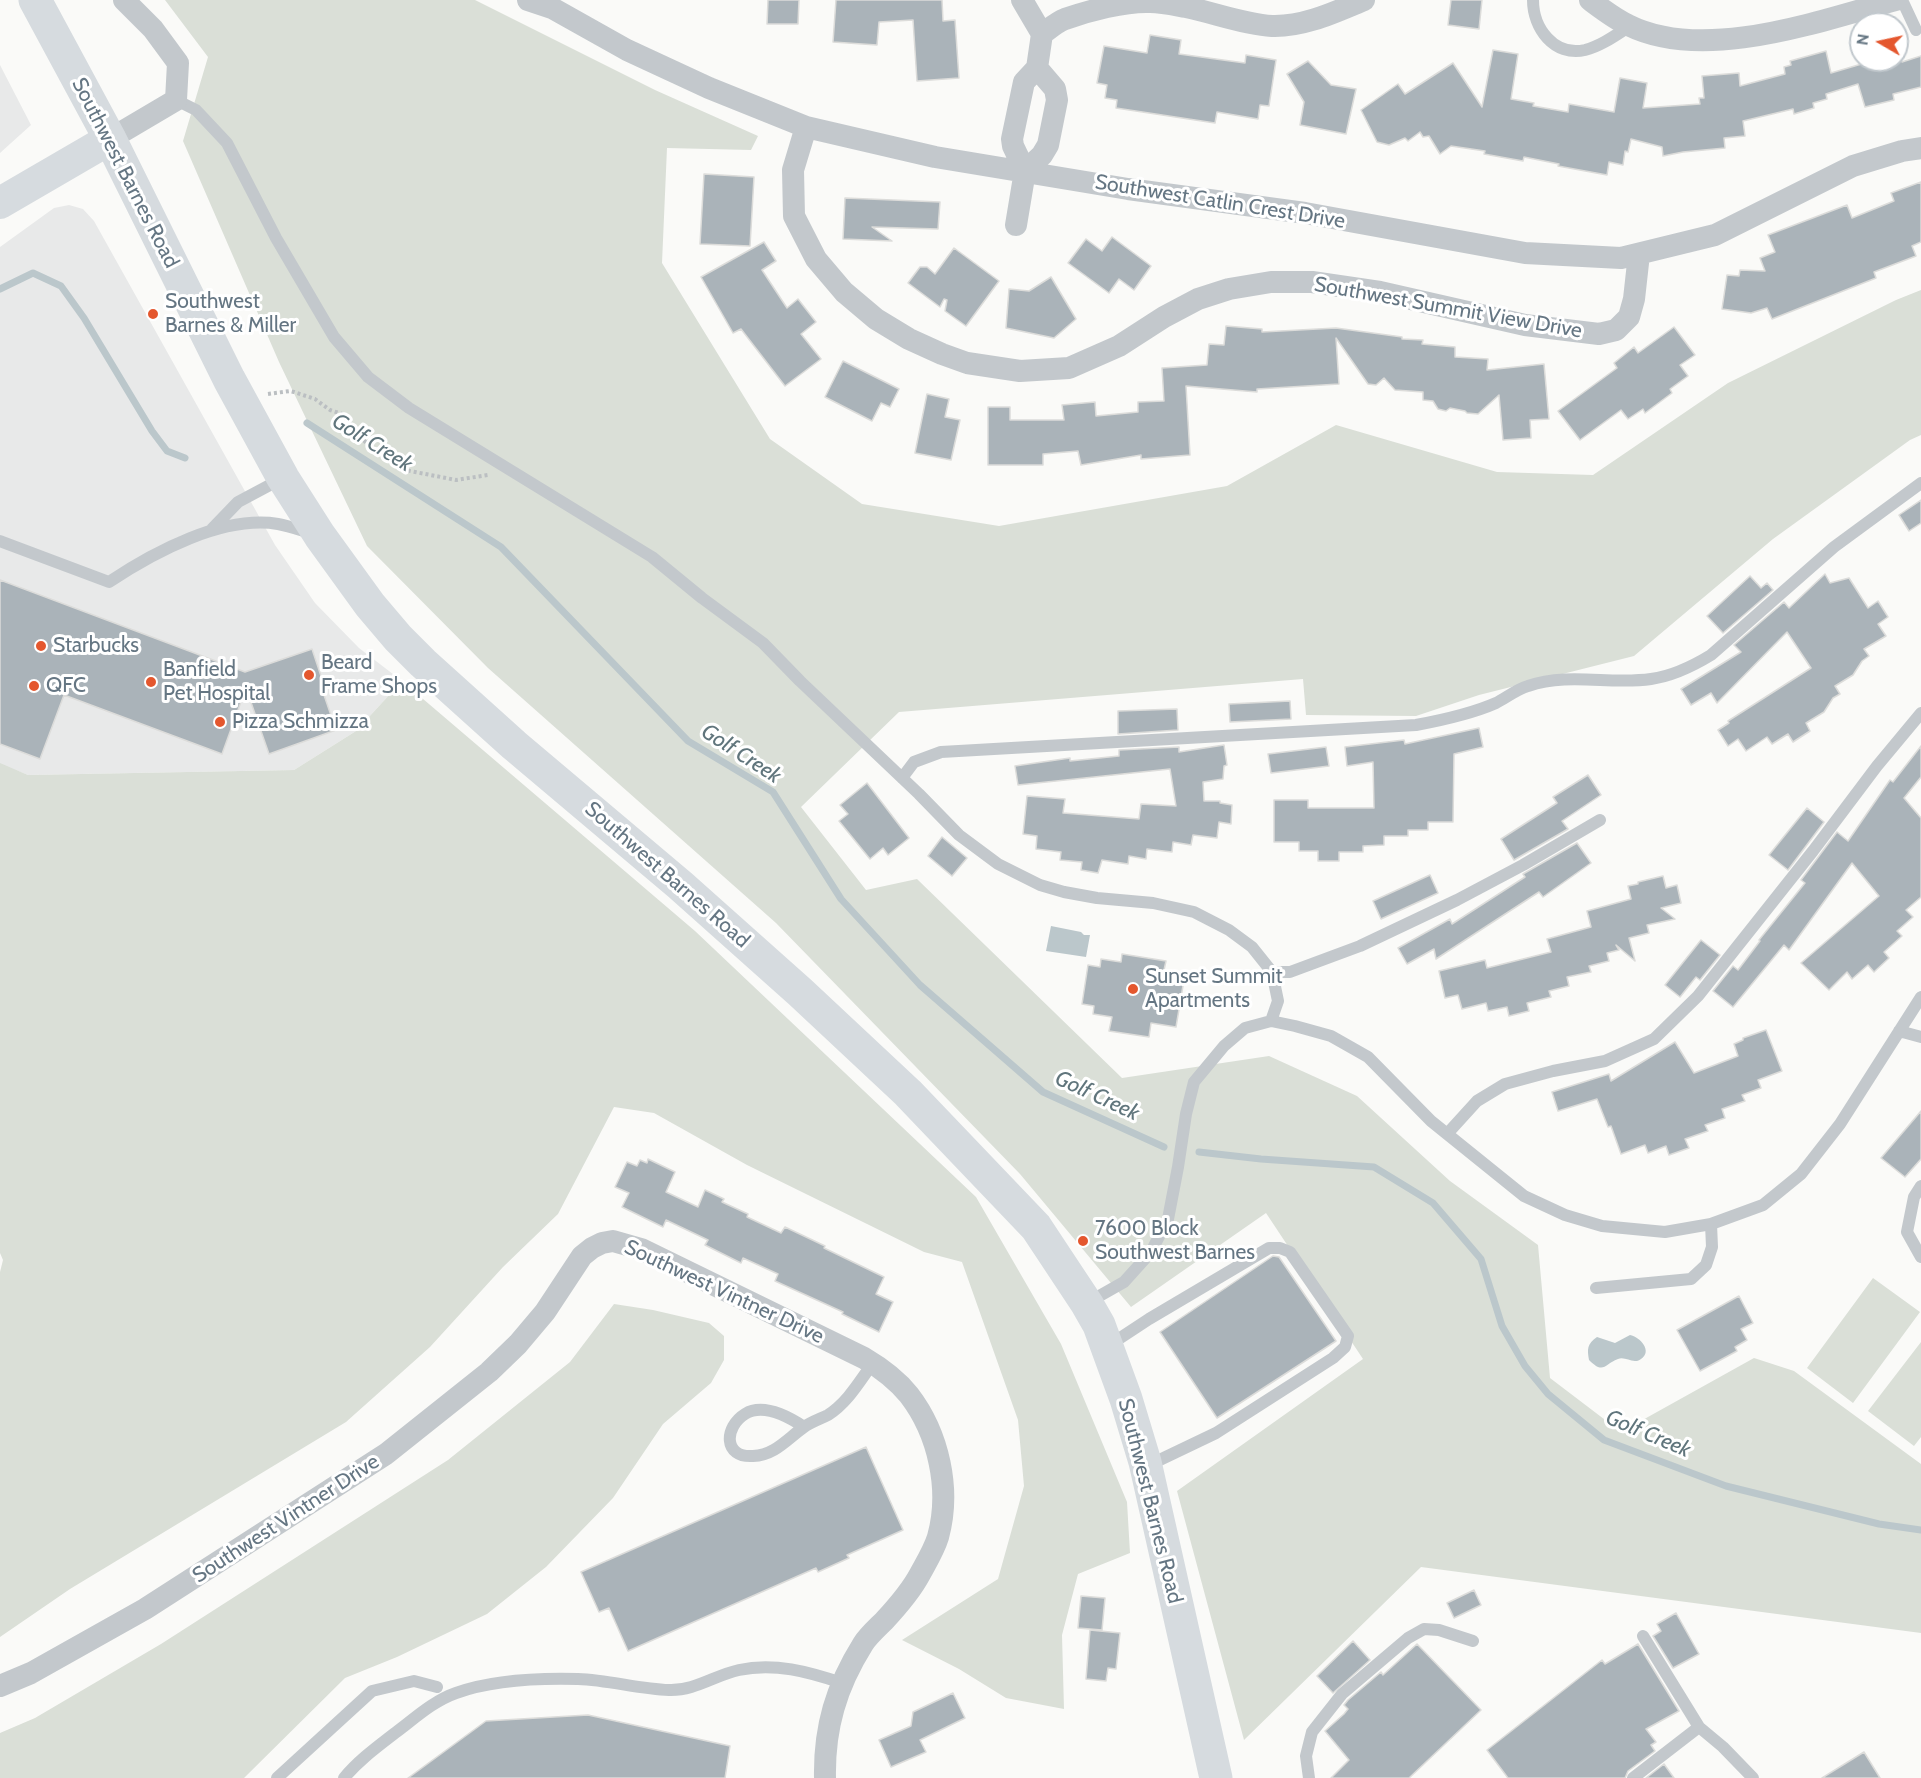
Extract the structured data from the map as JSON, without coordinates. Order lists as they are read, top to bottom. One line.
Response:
{"streets":{"main road":["Southwest Barnes Road"],"street":["Southwest Catlin Crest Drive","Southwest Summit View Drive","Southwest Vintner Drive"]},"crossings":[["Southwest Catlin Crest Drive","Southwest Summit View Drive"]],"water":["Golf Creek"],"places":["Southwest Barnes & Miller","Starbucks","Beard Frame Shops","Banfield Pet Hospital","QFC","Pizza Schmizza","Sunset Summit Apartments","7600 Block Southwest Barnes"],"north":"left"}
